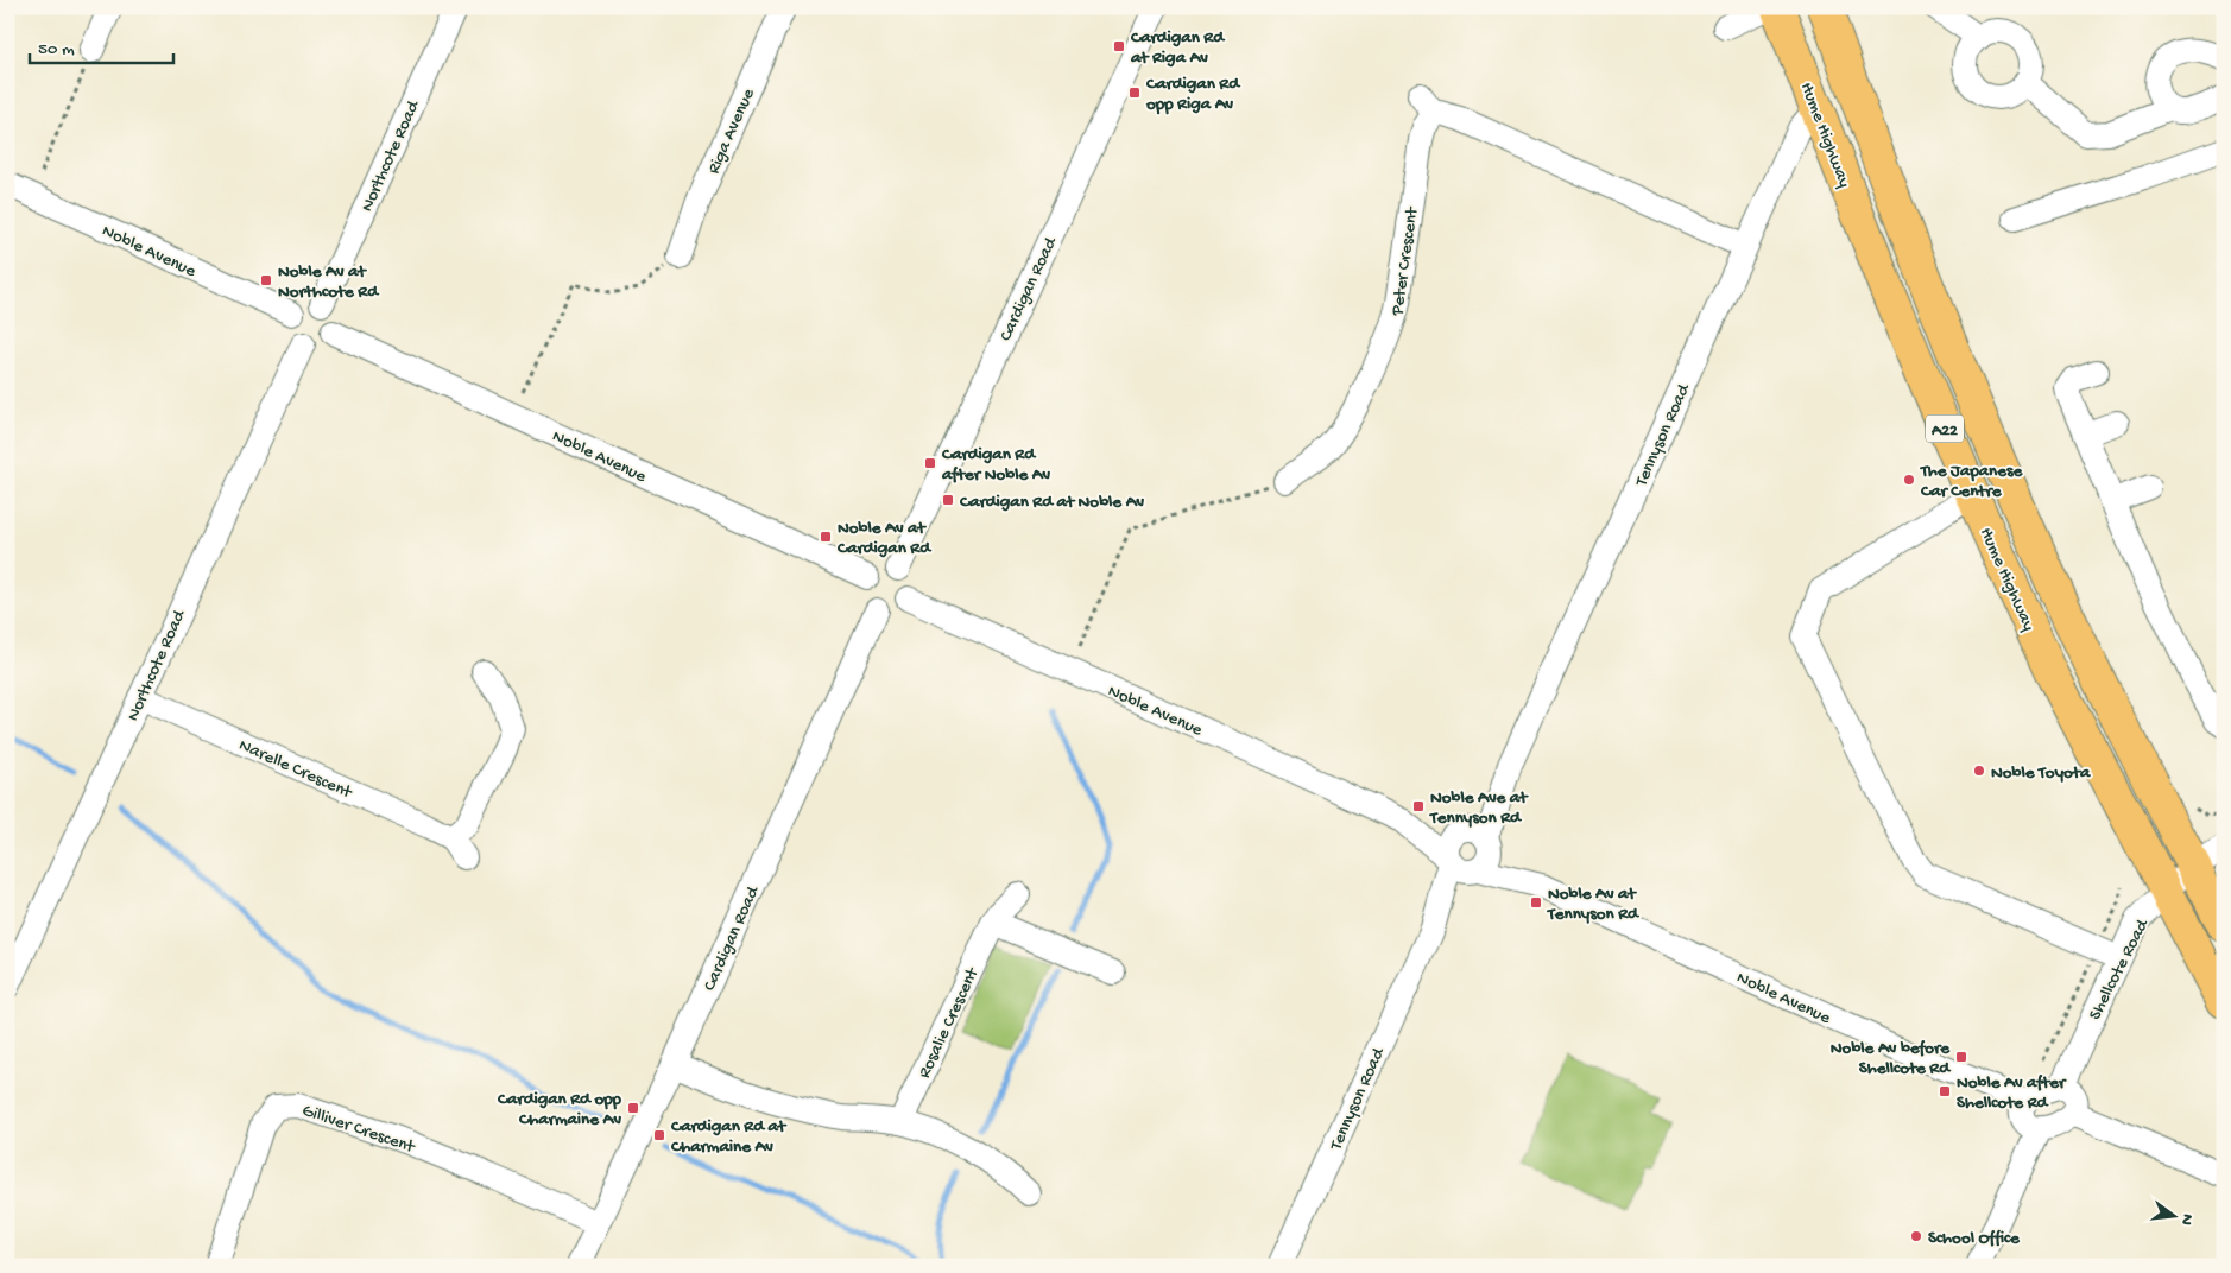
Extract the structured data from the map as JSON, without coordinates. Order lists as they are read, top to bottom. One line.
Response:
{"streets":{"highway":["Hume Highway","A22"],"street":["Riga Avenue","Northcote Road","Noble Avenue","Peter Crescent","Cardigan Road","Tennyson Road","Narelle Crescent","Shellcote Road","Rosalie Crescent","Gilliver Crescent"]},"crossings":[["Hume Highway","Tennyson Road"],["Hume Highway","Shellcote Road"],["Northcote Road","Noble Avenue"],["Northcote Road","Narelle Crescent"],["Noble Avenue","Cardigan Road"],["Noble Avenue","Tennyson Road"],["Noble Avenue","Shellcote Road"],["Cardigan Road","Gilliver Crescent"],["A22","Shellcote Road"]],"places":{"transit":["Cardigan Rd at Riga Av","Cardigan Rd opp Riga Av","Noble Av at Northcote Rd","Cardigan Rd after Noble Av","Cardigan Rd at Noble Av","Noble Av at Cardigan Rd","Noble Ave at Tennyson Rd","Noble Av at Tennyson Rd","Noble Av before Shellcote Rd","Noble Av after Shellcote Rd","Cardigan Rd opp Charmaine Av","Cardigan Rd at Charmaine Av"],"other":["The Japanese Car Centre","Noble Toyota","School Office"]},"scale_bar":"50 m","north":"right"}
